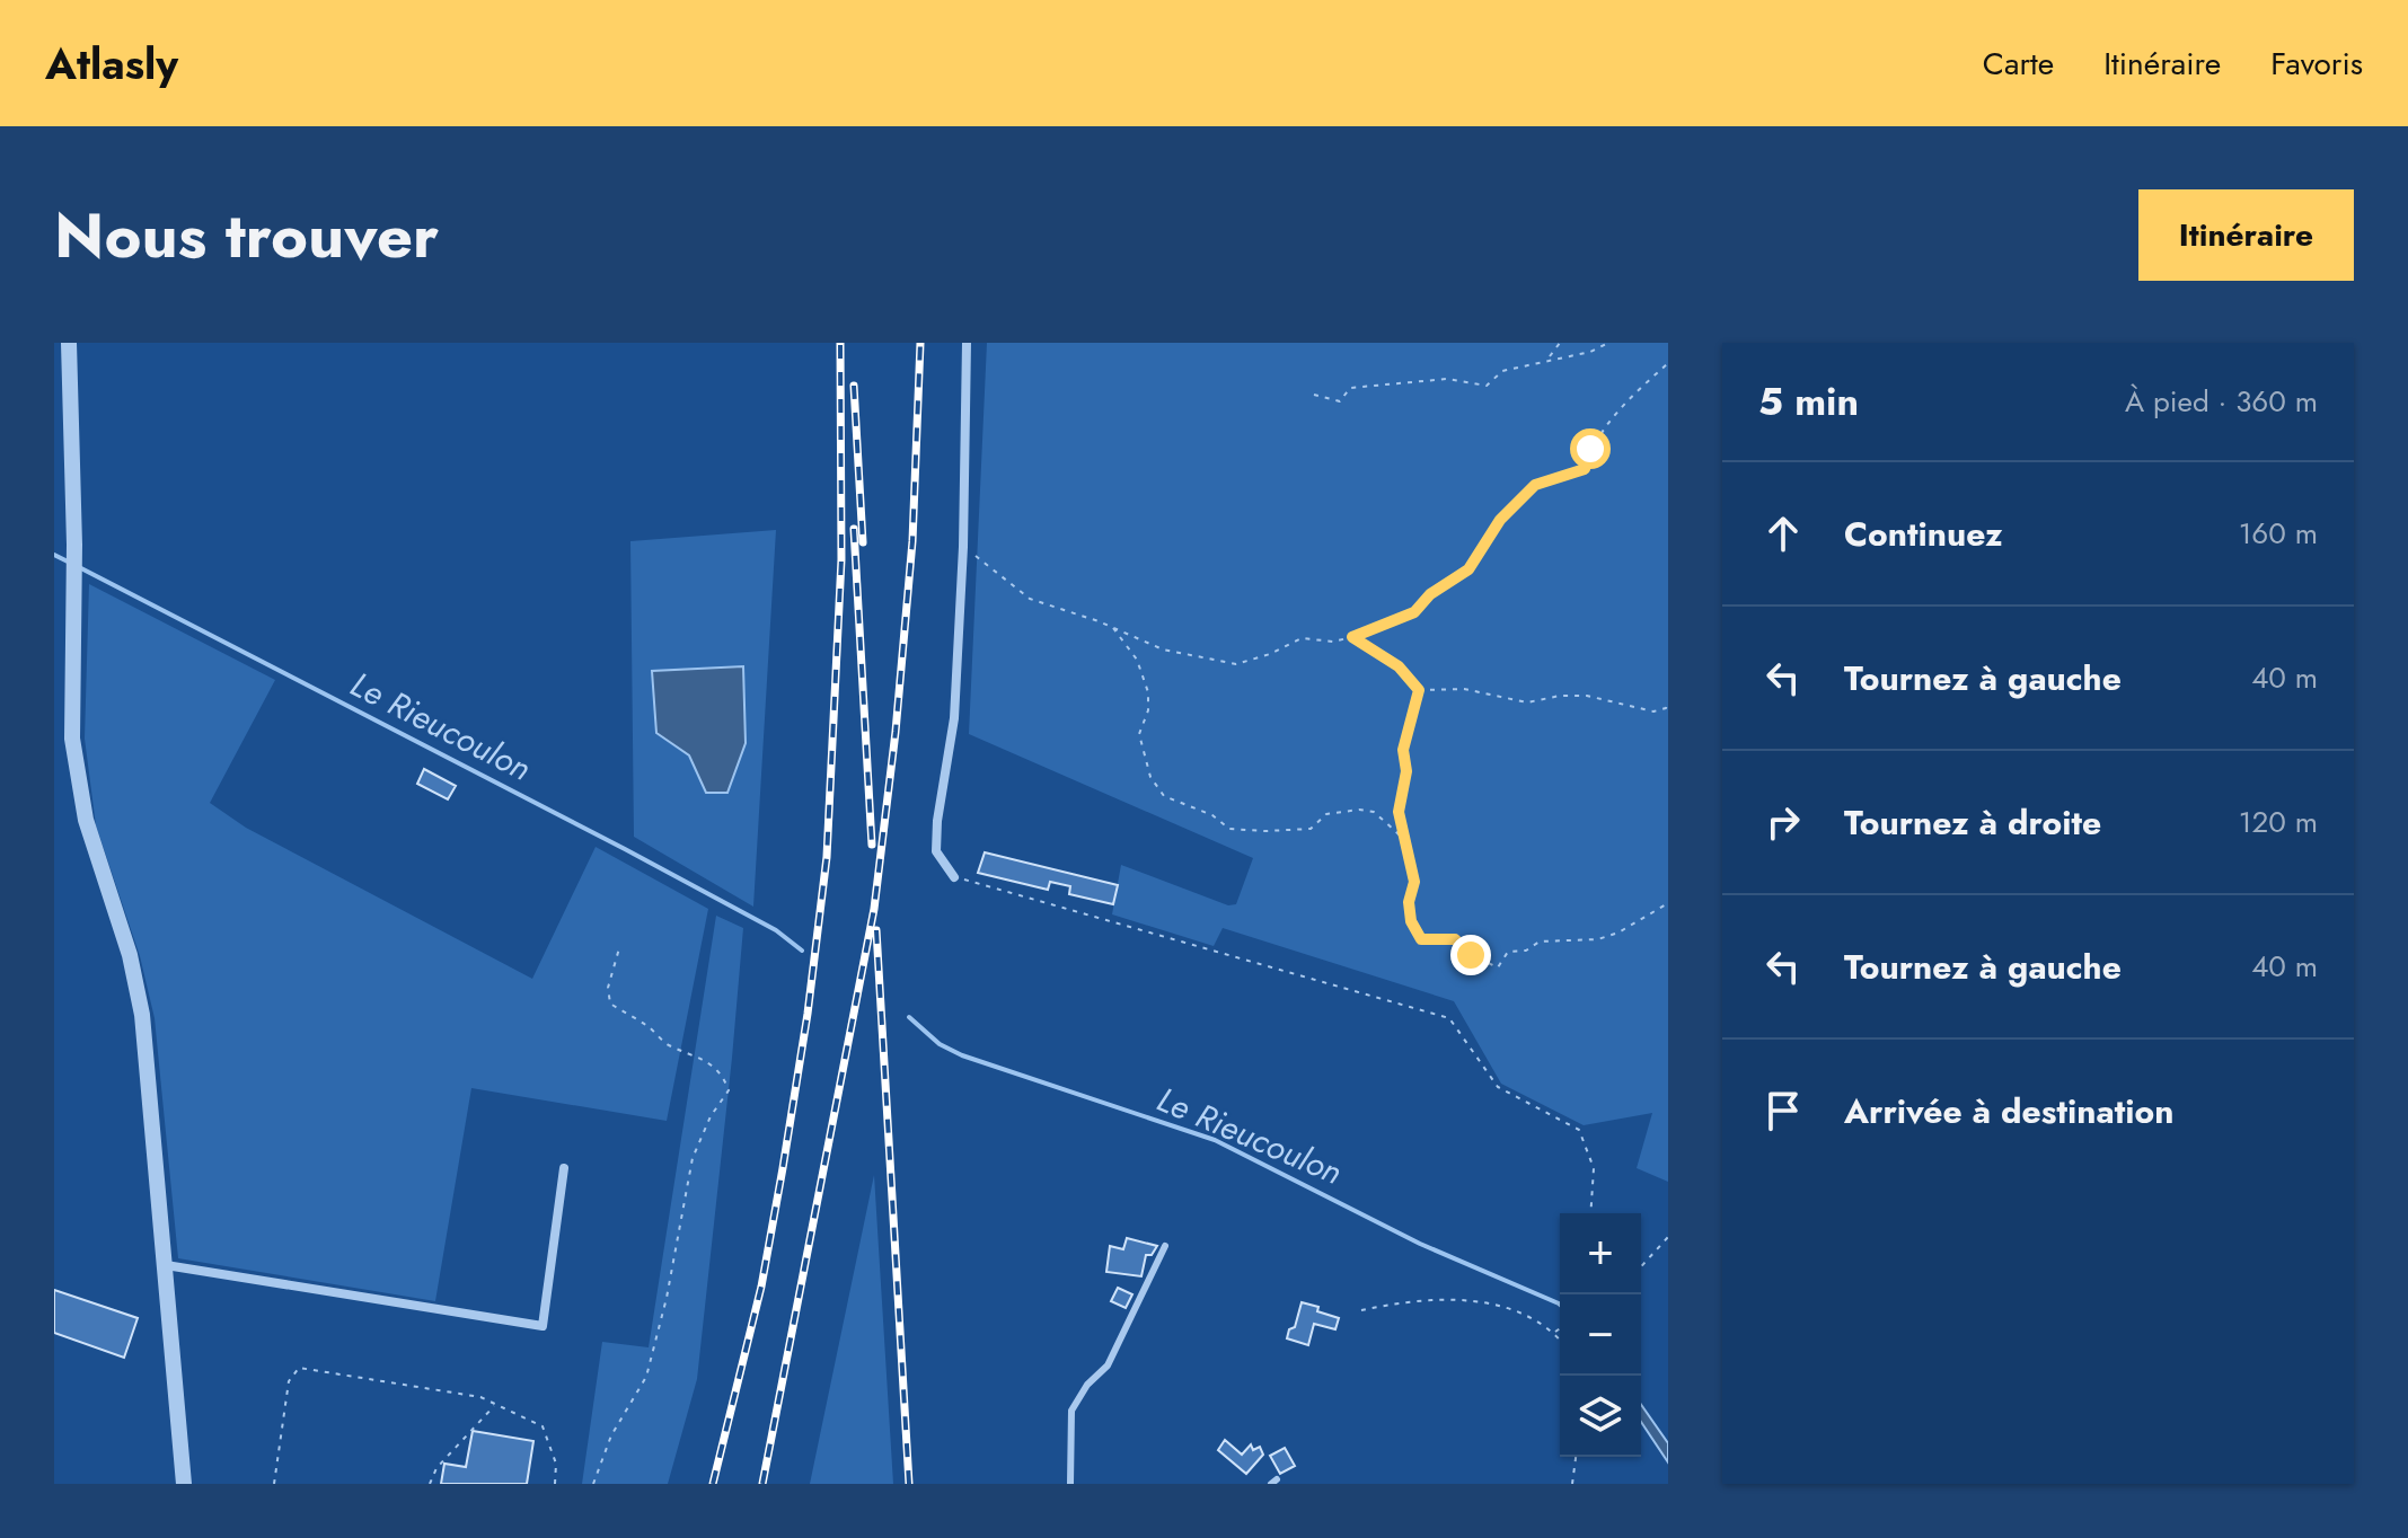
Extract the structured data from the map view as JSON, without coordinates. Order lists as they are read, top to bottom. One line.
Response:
{"water":["Le Rieucoulon"],"page":{"header":"Atlasly","nav":["Carte","Itinéraire","Favoris"],"title":"Nous trouver","buttons":"Itinéraire","heading":["5 min","À pied · 360 m"],"list":[["Continuez","160 m"],["Tournez à gauche","40 m"],["Tournez à droite","120 m"],["Tournez à gauche","40 m"],"Arrivée à destination"],"map_buttons":["+","−"]}}
